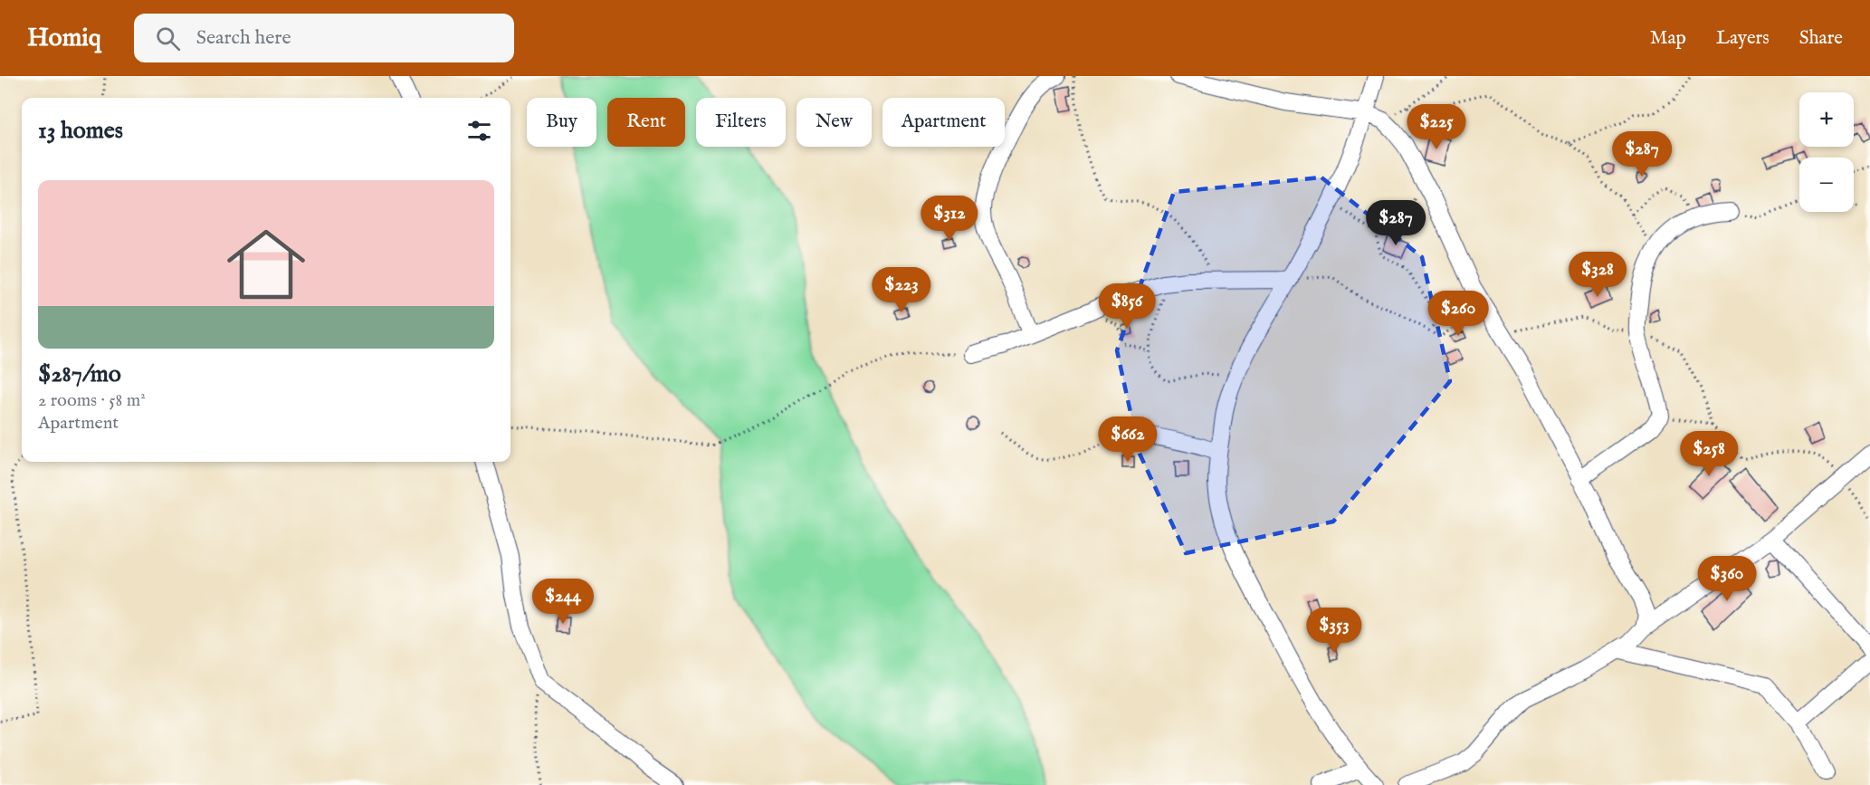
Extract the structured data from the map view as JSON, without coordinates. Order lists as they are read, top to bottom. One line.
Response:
{"page":{"header":"Homiq","search":"Search here","nav":["Map","Layers","Share"],"map_buttons":["+","−"],"chip":["Buy","Rent","Filters","New","Apartment"],"heading":"13 homes","price":["$225","$287","$312","$287","$328","$223","$856","$260","$662","$258","$360","$244","$353"],"list":[{"name":"$287/mo","note":"2 rooms · 58 m² · Apartment"}]}}
